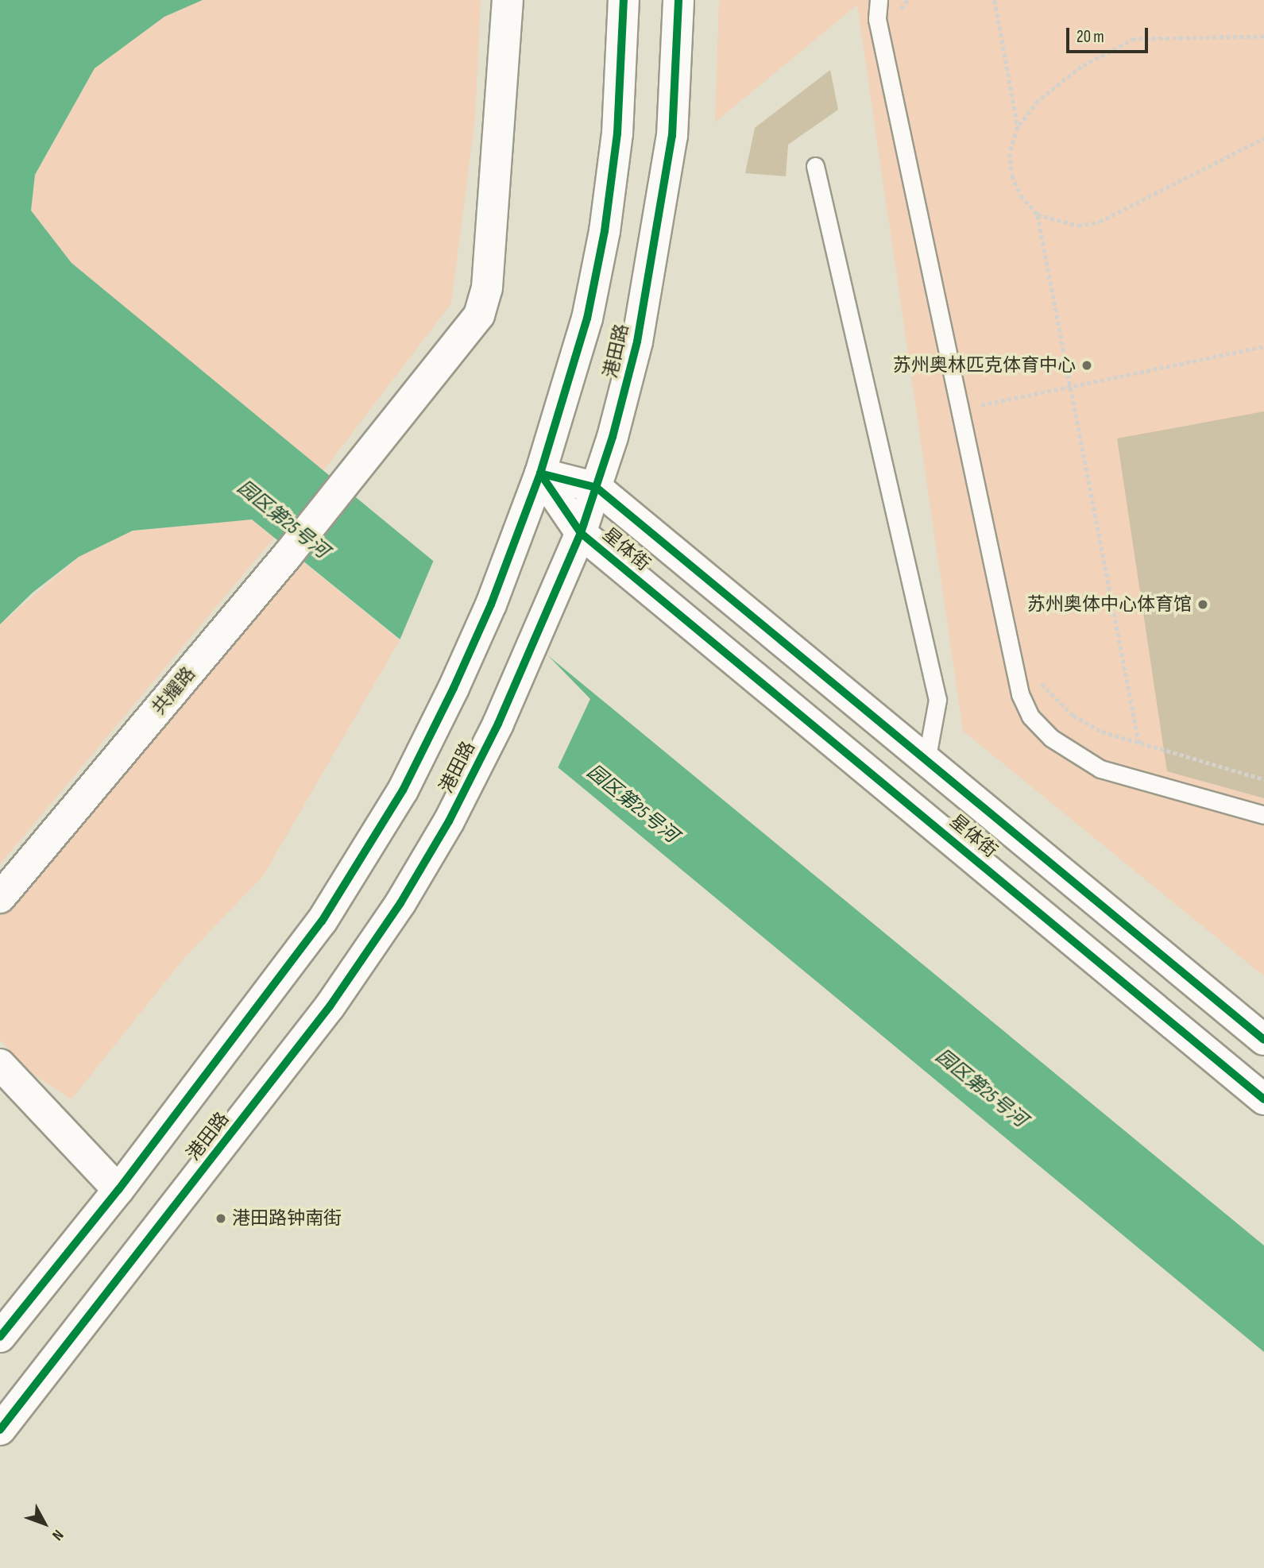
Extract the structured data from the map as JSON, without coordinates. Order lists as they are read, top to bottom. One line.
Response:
{"streets":{"street":["港田路","星体街","共耀路"]},"crossings":[["港田路","星体街"]],"water":["园区第25号河"],"places":["苏州奥林匹克体育中心","苏州奥体中心体育馆","港田路钟南街"],"scale_bar":"20 m","north":"bottom right"}
